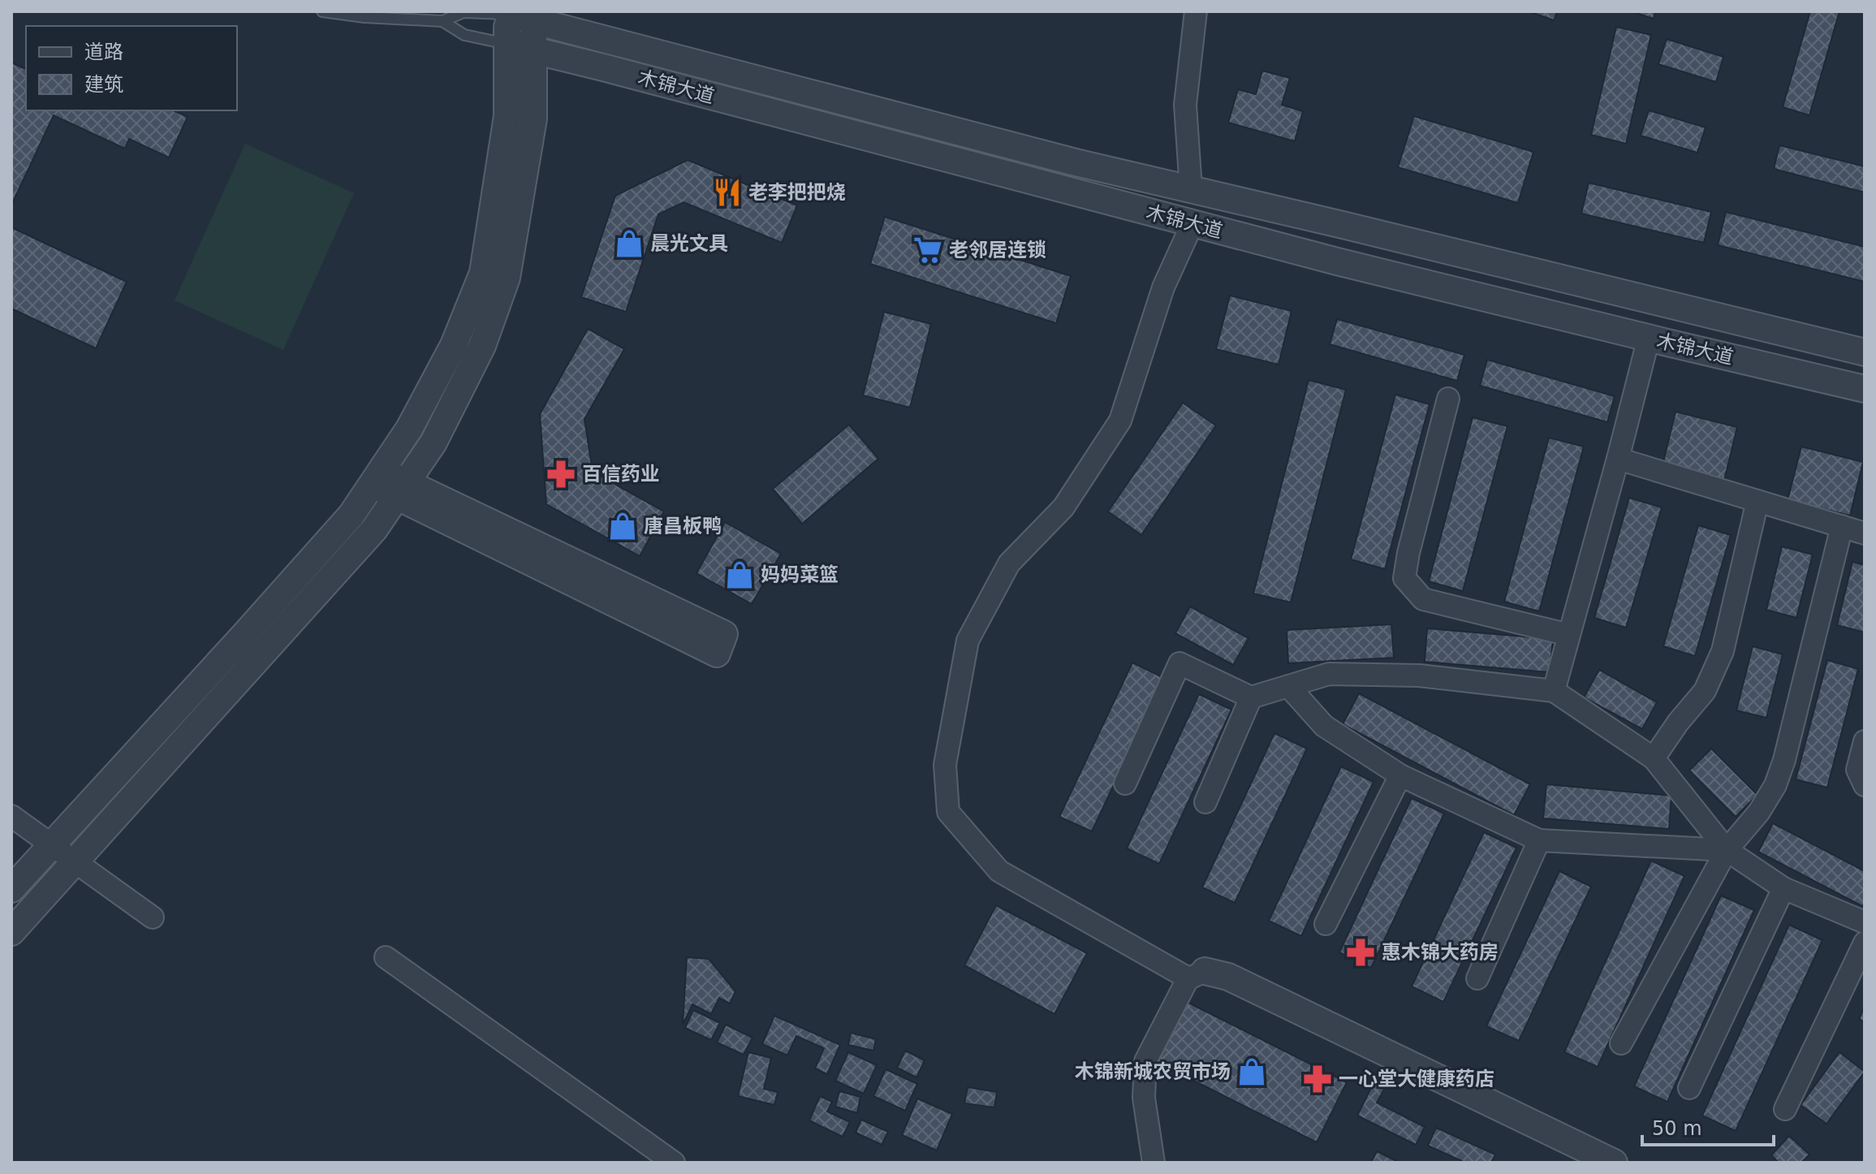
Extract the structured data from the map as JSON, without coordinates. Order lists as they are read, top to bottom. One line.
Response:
{"streets":{"street":["木锦大道"]},"places":{"restaurant":["老李把把烧"],"shop":["晨光文具","唐昌板鸭","妈妈菜篮","木锦新城农贸市场"],"supermarket":["老邻居连锁"],"pharmacy":["百信药业","惠木锦大药房","一心堂大健康药店"]},"legend":["道路","建筑"],"scale_bar":"50 m"}
